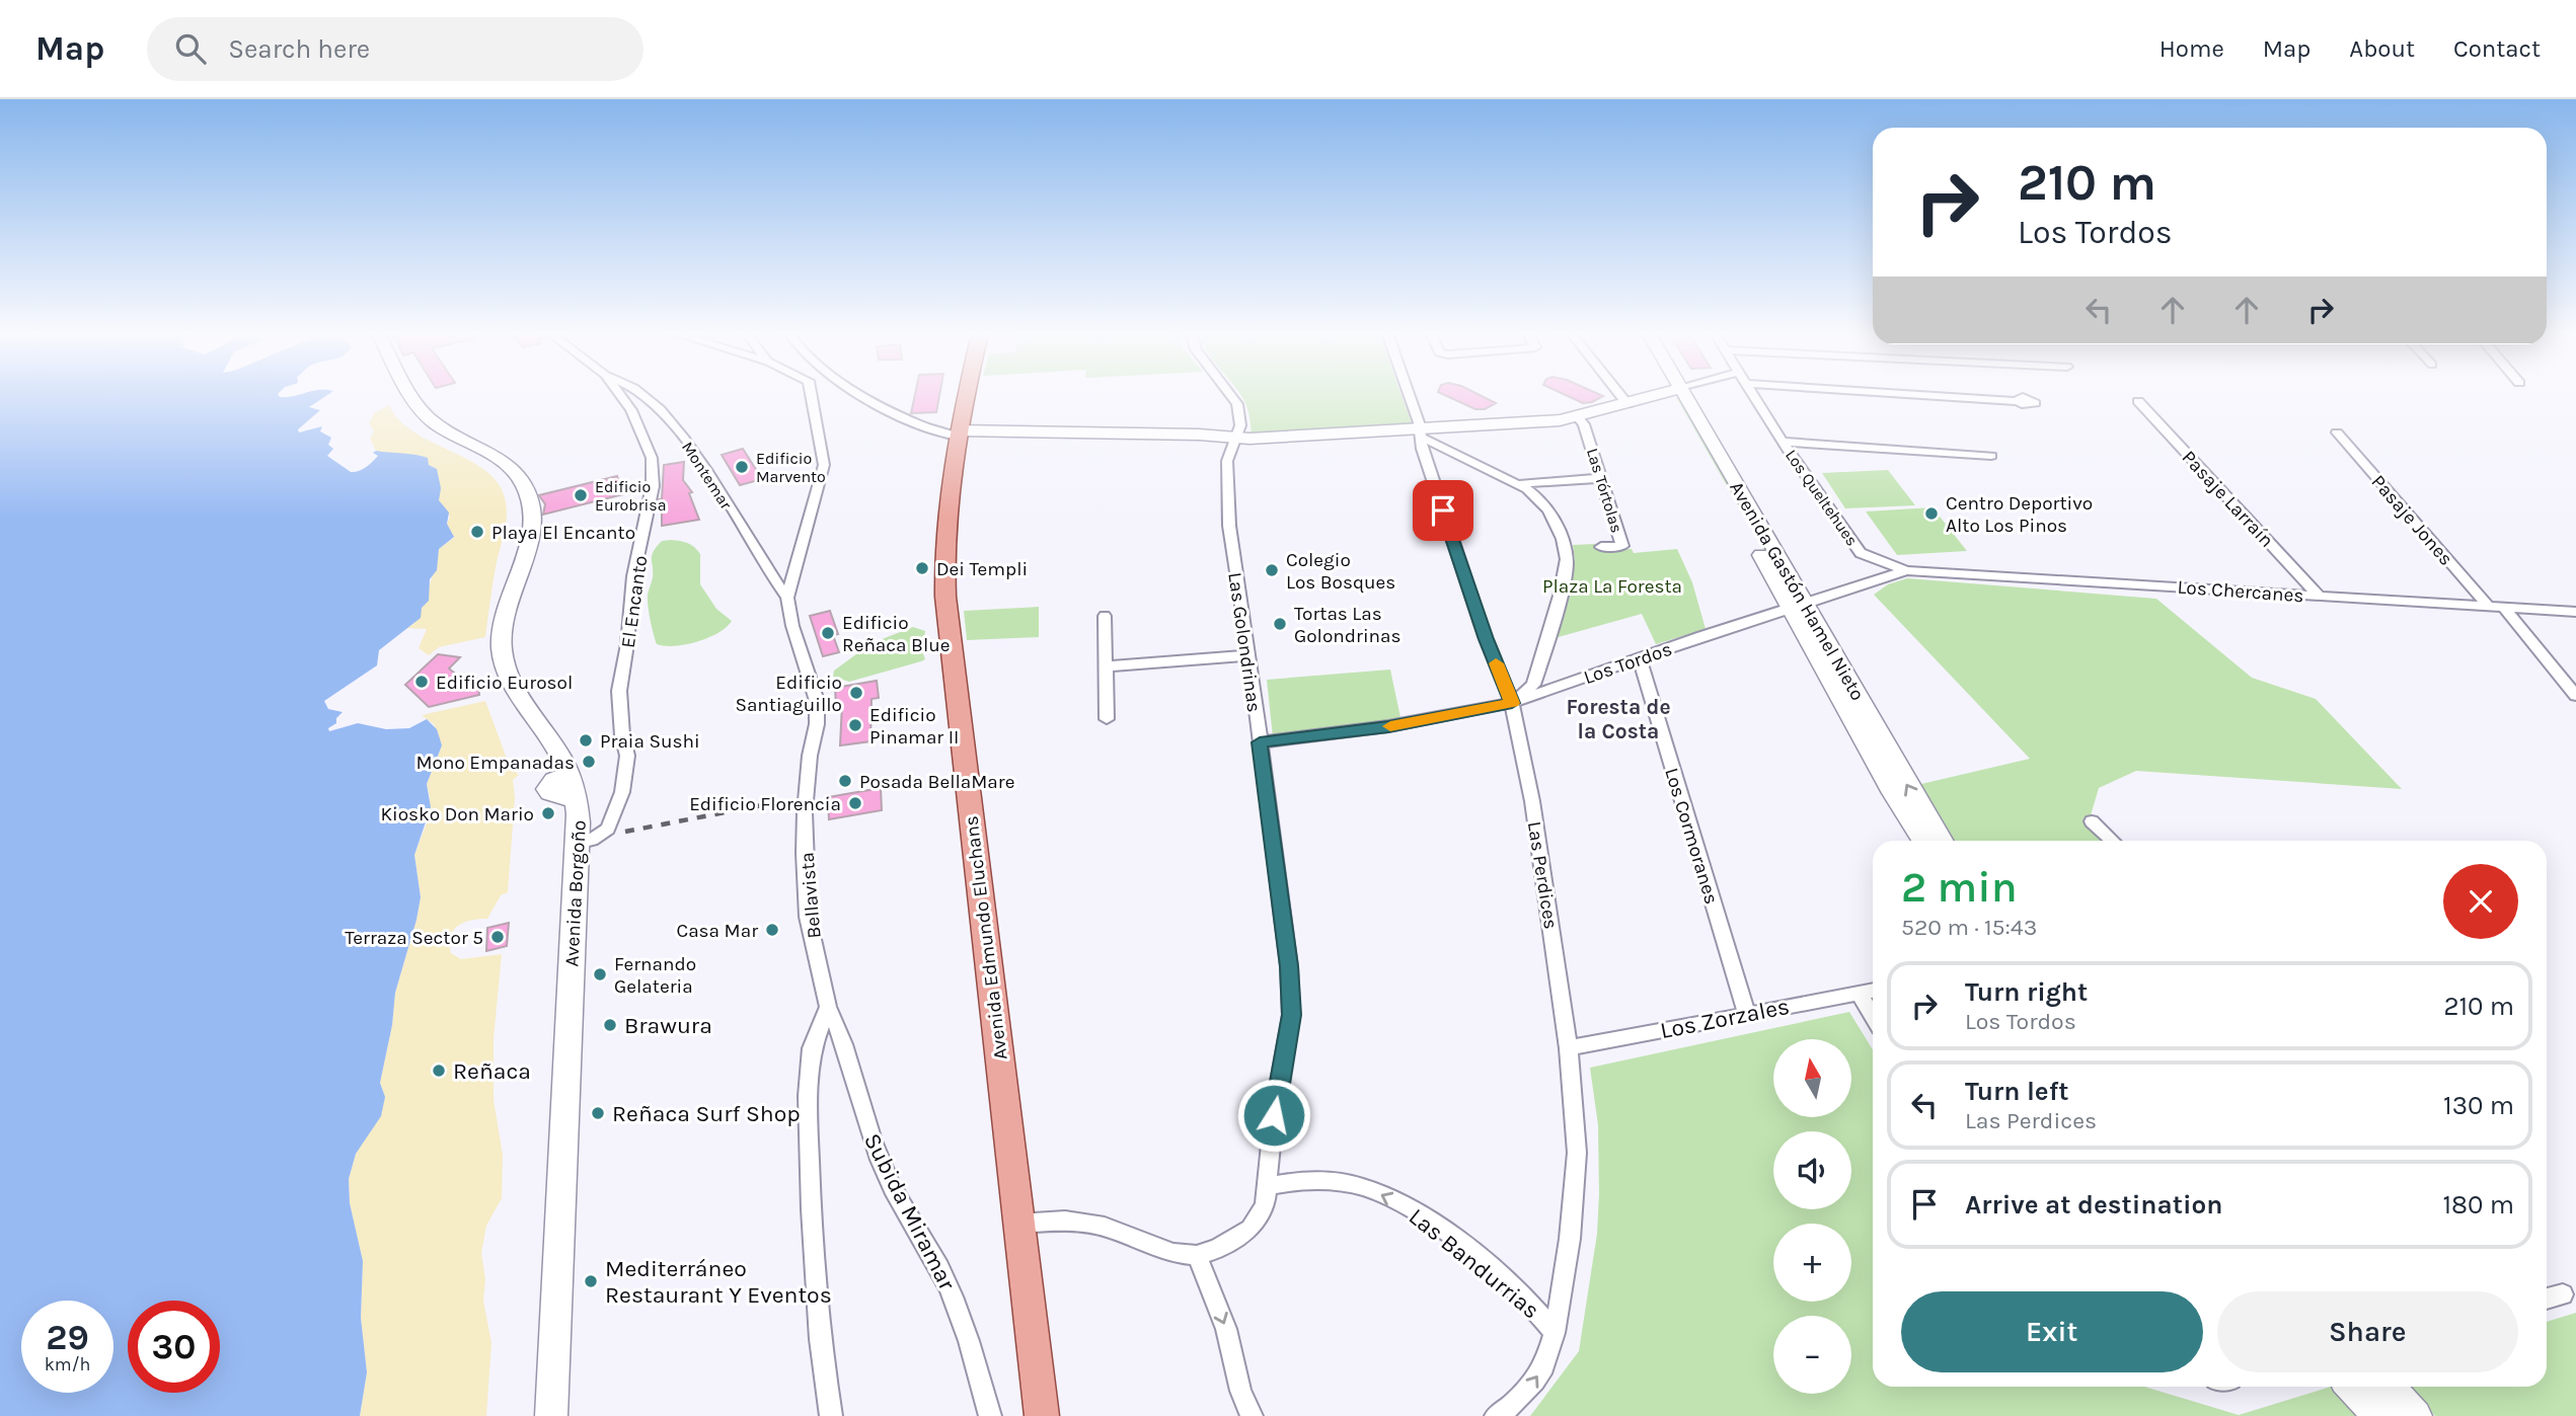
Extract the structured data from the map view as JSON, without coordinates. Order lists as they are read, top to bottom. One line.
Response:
{"streets":{"main road":["Avenida Gastón Hamel Nieto","Avenida Borgoño","Avenida Edmundo Eluchans"],"street":["Montemar","Las Tórtolas","Los Queltehues","Pasaje Larraín","Pasaje Jones","Los Chercanes","El Encanto","Las Golondrinas","Los Tordos","Los Cormoranes","Las Perdices","Bellavista","Los Zorzales","Subida Miramar","Las Bandurrias"]},"crossings":[["Montemar","Bellavista"],["Los Queltehues","Los Chercanes"],["Los Queltehues","Los Tordos"],["Pasaje Larraín","Los Chercanes"],["Pasaje Jones","Los Chercanes"],["Avenida Gastón Hamel Nieto","Los Tordos"],["Los Chercanes","Los Tordos"],["El Encanto","Avenida Borgoño"],["Las Golondrinas","Los Tordos"],["Las Golondrinas","Las Bandurrias"],["Los Tordos","Los Cormoranes"],["Los Tordos","Las Perdices"],["Los Cormoranes","Los Zorzales"],["Las Perdices","Los Zorzales"],["Las Perdices","Las Bandurrias"],["Bellavista","Subida Miramar"]],"one_way":["Las Bandurrias"],"districts":["Foresta de la Costa"],"parks":["Plaza La Foresta"],"places":["Edificio Marvento","Edificio Eurobrisa","Centro Deportivo Alto Los Pinos","Playa El Encanto","Dei Templi","Colegio Los Bosques","Tortas Las Golondrinas","Edificio Reñaca Blue","Edificio Eurosol","Edificio Santiaguillo","Edificio Pinamar II","Praia Sushi","Mono Empanadas","Posada BellaMare","Edificio Florencia","Kiosko Don Mario","Casa Mar","Terraza Sector 5","Fernando Gelateria","Brawura","Reñaca","Reñaca Surf Shop","Mediterráneo Restaurant Y Eventos"],"north":"top","page":{"header":"Map","search":"Search here","nav":["Home","Map","About","Contact"],"turn":["210 m","Los Tordos"],"heading":["2 min","520 m · 15:43"],"list":[{"name":"Turn right","note":"Los Tordos","value":"210 m"},{"name":"Turn left","note":"Las Perdices","value":"130 m"},{"name":"Arrive at destination","value":"180 m"}],"map_buttons":["+","−"],"buttons":["Exit","Share"],"speed":"29 km/h","limit":"30"}}
